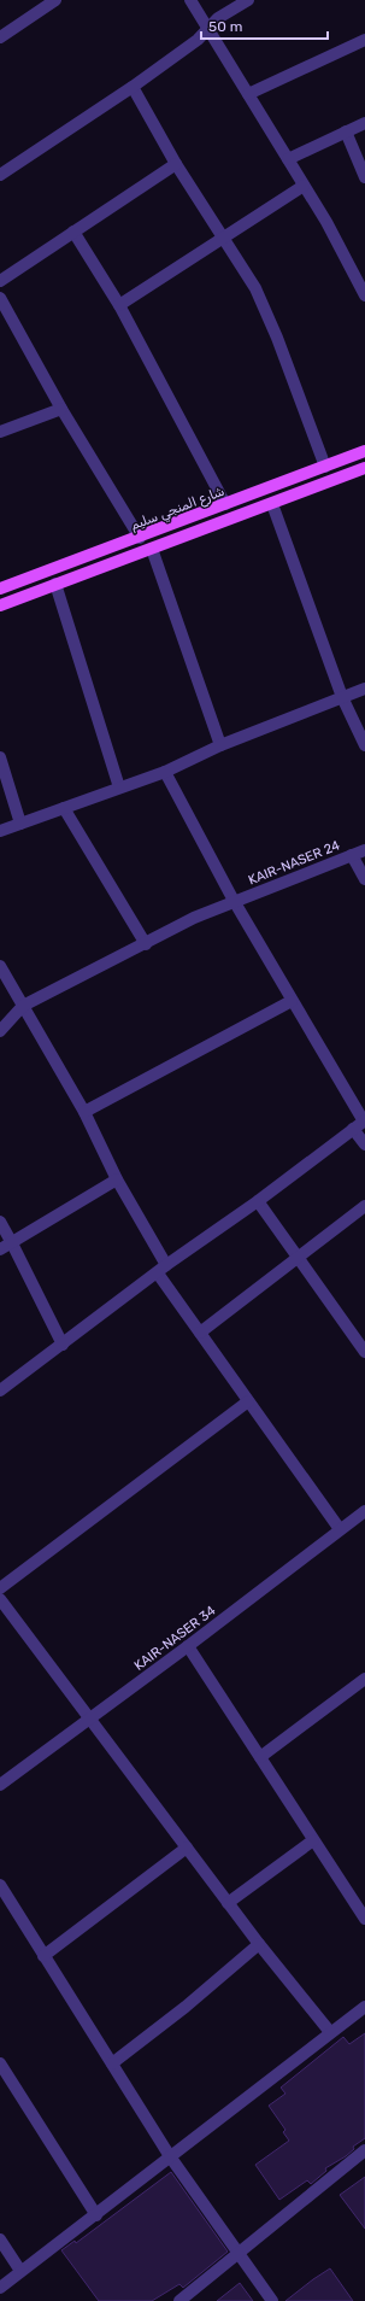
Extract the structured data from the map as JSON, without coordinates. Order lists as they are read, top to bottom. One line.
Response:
{"streets":{"main road":["شارع المنجي سليم"],"street":["KAIR-NASER 24","KAIR-NASER 34"]},"scale_bar":"50 m"}
